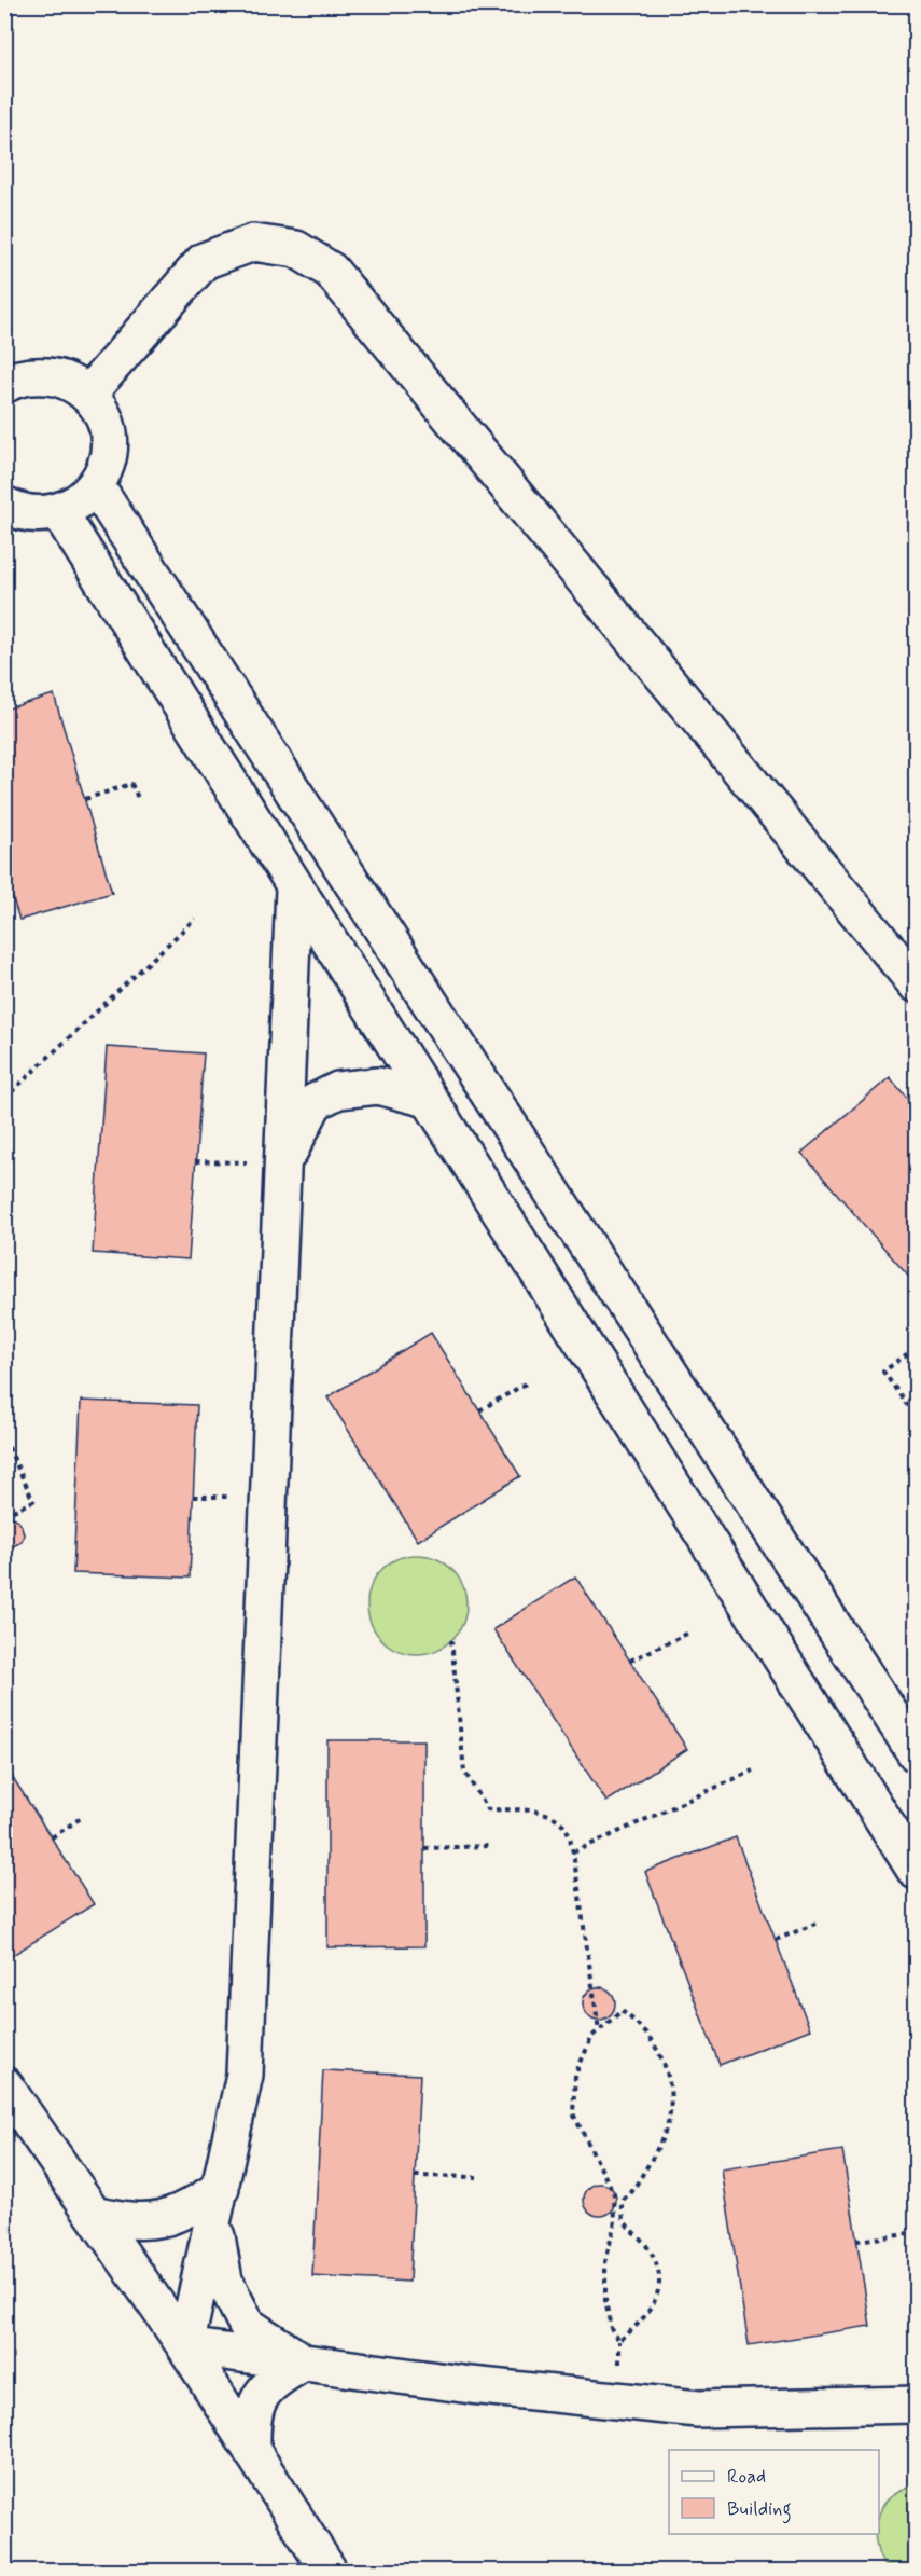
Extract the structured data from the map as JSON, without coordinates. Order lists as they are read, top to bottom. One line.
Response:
{"legend":["Road","Building"]}
